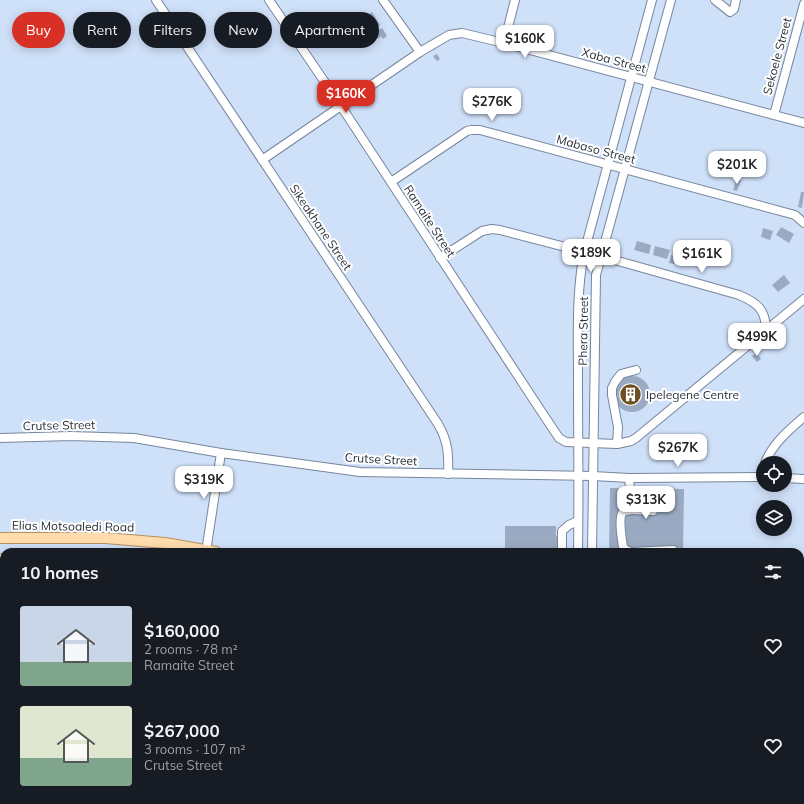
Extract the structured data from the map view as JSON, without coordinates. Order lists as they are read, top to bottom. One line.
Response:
{"streets":{"main road":["Elias Motsoaledi Road"],"street":["Sekoele Street","Xaba Street","Mabaso Street","Ramaite Street","Sikeakhane Street","Phera Street","Crutse Street"]},"crossings":[["Sekoele Street","Xaba Street"],["Xaba Street","Ramaite Street"],["Xaba Street","Sikeakhane Street"],["Xaba Street","Phera Street"],["Mabaso Street","Ramaite Street"],["Mabaso Street","Phera Street"],["Ramaite Street","Phera Street"],["Sikeakhane Street","Crutse Street"],["Phera Street","Crutse Street"]],"places":{"building":["Ipelegene Centre"]},"page":{"chip":["Buy","Rent","Filters","New","Apartment"],"price":["$160K","$160K","$276K","$201K","$189K","$161K","$499K","$267K","$319K","$313K"],"heading":"10 homes","list":[{"name":"$160,000","note":"2 rooms · 78 m² · Ramaite Street"},{"name":"$267,000","note":"3 rooms · 107 m² · Crutse Street"}]}}
